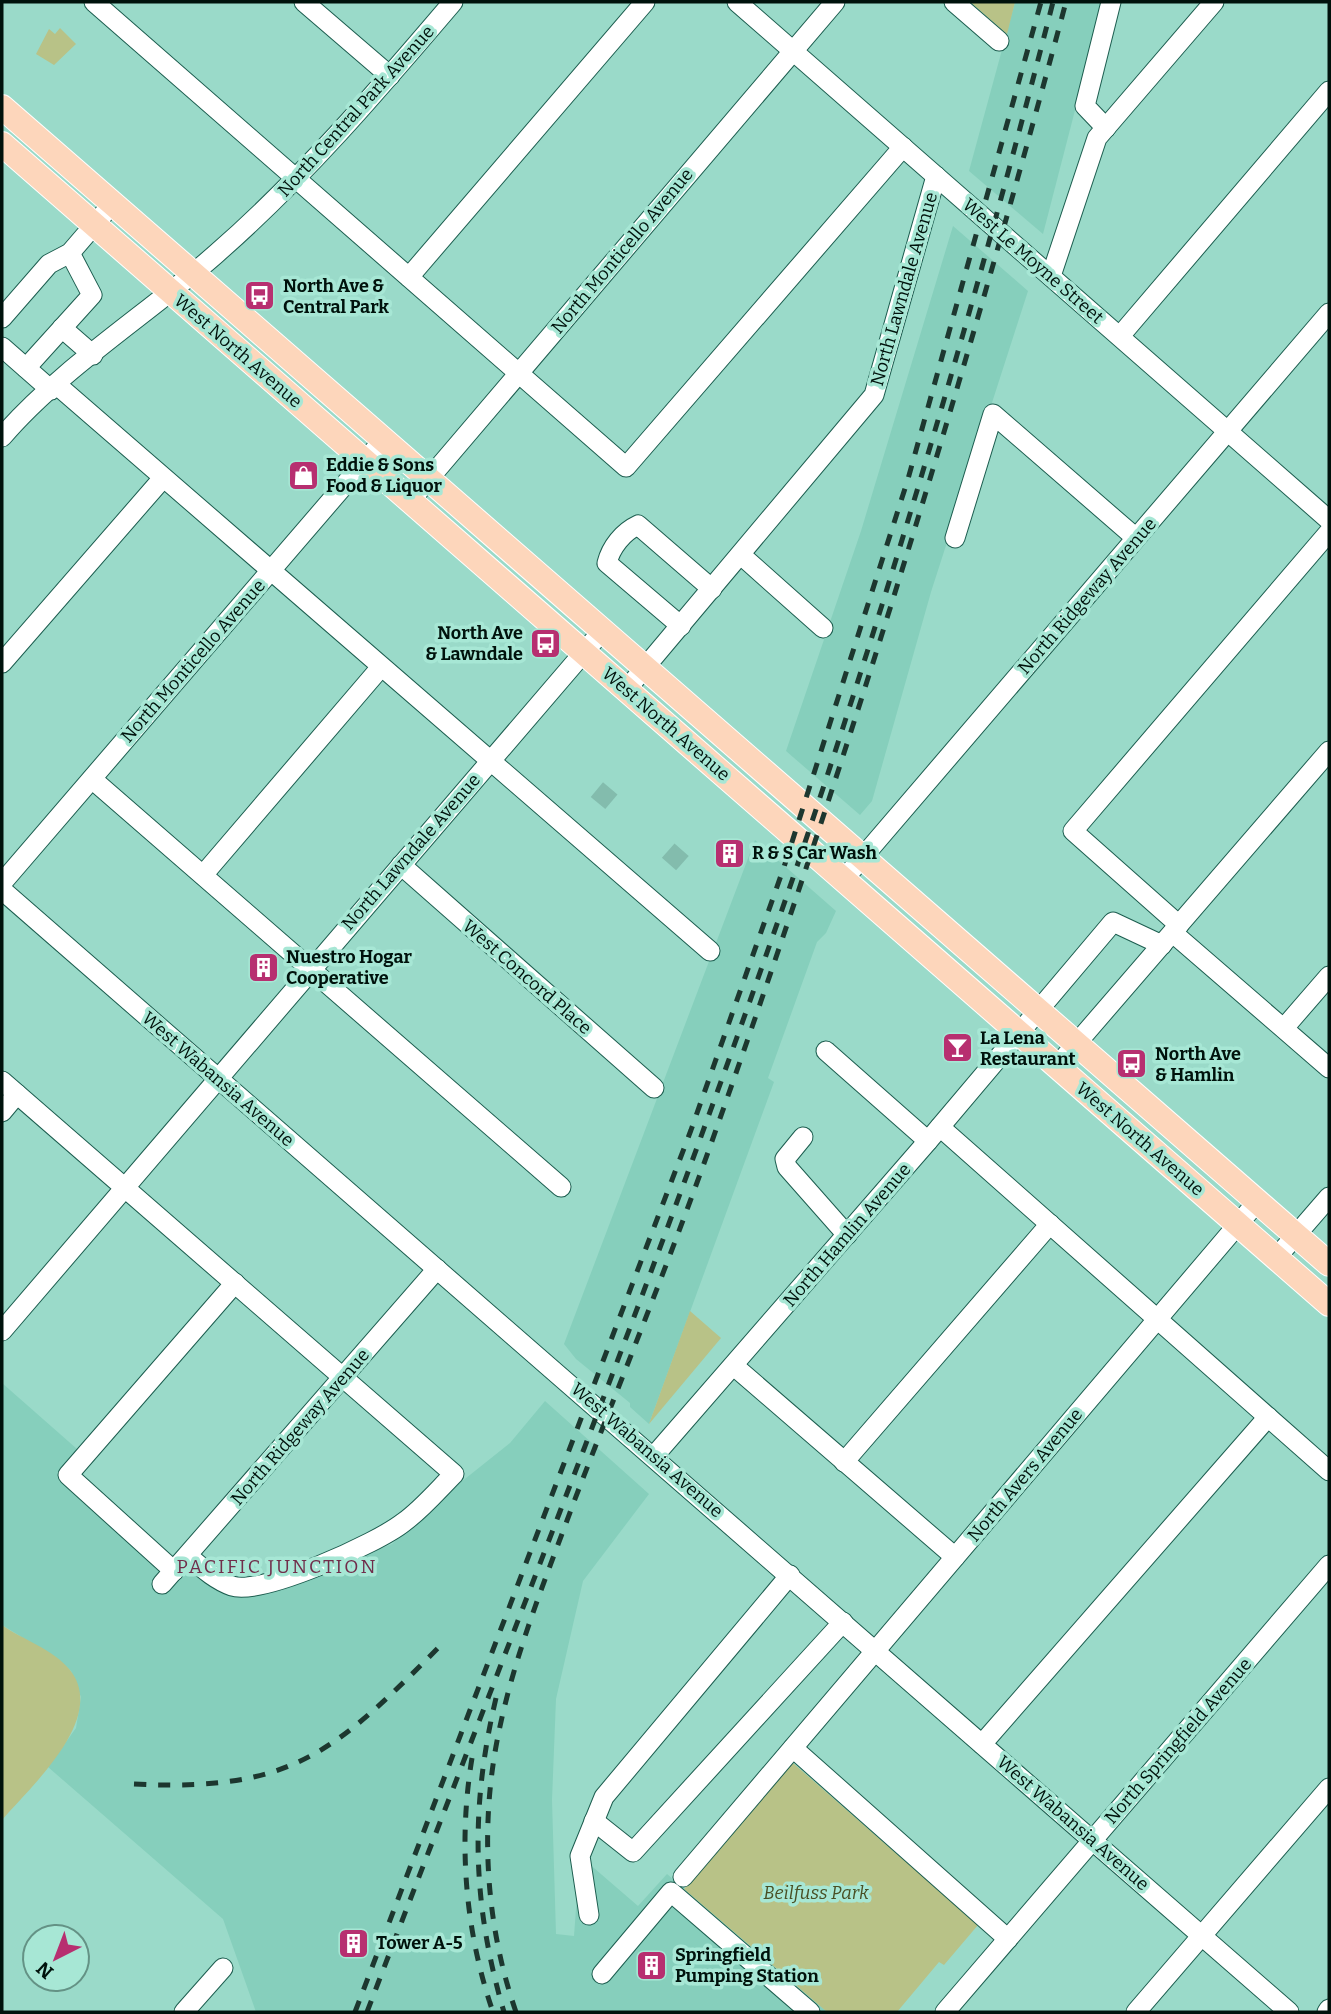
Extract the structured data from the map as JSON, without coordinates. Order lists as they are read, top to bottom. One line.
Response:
{"streets":{"main road":["West North Avenue"],"street":["North Central Park Avenue","North Monticello Avenue","West Le Moyne Street","North Lawndale Avenue","North Ridgeway Avenue","West Concord Place","West Wabansia Avenue","North Hamlin Avenue","North Avers Avenue","North Springfield Avenue"]},"crossings":[["North Central Park Avenue","West North Avenue"],["North Monticello Avenue","West Le Moyne Street"],["North Monticello Avenue","West North Avenue"],["West Le Moyne Street","North Lawndale Avenue"],["West Le Moyne Street","North Ridgeway Avenue"],["North Lawndale Avenue","West North Avenue"],["North Lawndale Avenue","West Concord Place"],["North Lawndale Avenue","West Wabansia Avenue"],["West North Avenue","North Ridgeway Avenue"],["West North Avenue","North Hamlin Avenue"],["West North Avenue","North Avers Avenue"],["North Ridgeway Avenue","West Wabansia Avenue"],["West Wabansia Avenue","North Hamlin Avenue"],["West Wabansia Avenue","North Avers Avenue"],["West Wabansia Avenue","North Springfield Avenue"]],"districts":["PACIFIC JUNCTION"],"parks":["Beilfuss Park"],"places":{"bus stop":["North Ave & Central Park","North Ave & Lawndale","North Ave & Hamlin"],"shop":["Eddie & Sons Food & Liquor"],"building":["R & S Car Wash","Nuestro Hogar Cooperative","Tower A-5","Springfield Pumping Station"],"bar":["La Lena Restaurant"]},"north":"bottom left"}
